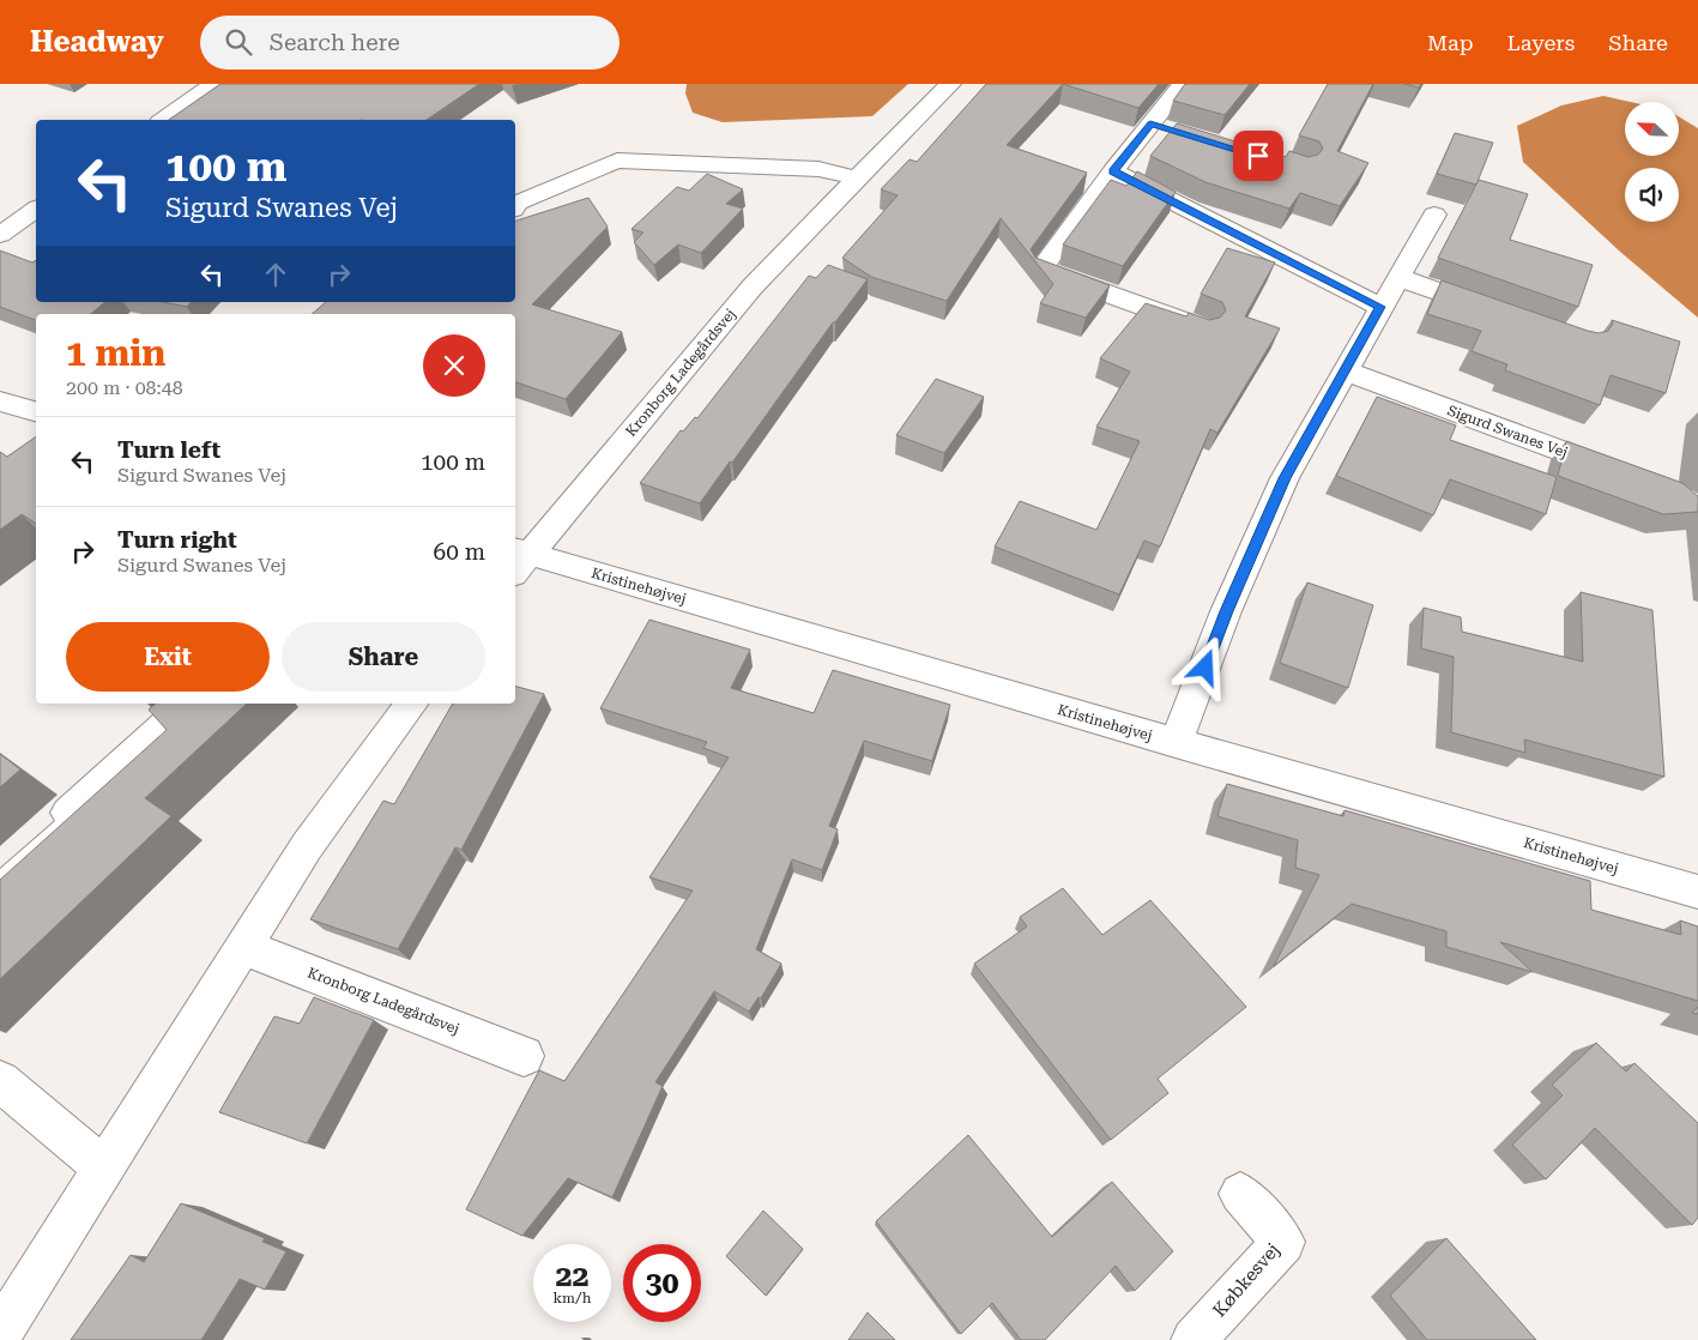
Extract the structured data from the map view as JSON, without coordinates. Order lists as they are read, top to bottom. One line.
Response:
{"streets":{"street":["Kronborg Ladegårdsvej","Sigurd Swanes Vej","Kristinehøjvej","Købkesvej"]},"crossings":[["Kronborg Ladegårdsvej","Kristinehøjvej"]],"north":"top left","page":{"header":"Headway","search":"Search here","nav":["Map","Layers","Share"],"turn":["100 m","Sigurd Swanes Vej"],"heading":["1 min","200 m · 08:48"],"list":[{"name":"Turn left","note":"Sigurd Swanes Vej","value":"100 m"},{"name":"Turn right","note":"Sigurd Swanes Vej","value":"60 m"}],"buttons":["Exit","Share"],"speed":"22 km/h","limit":"30"}}
